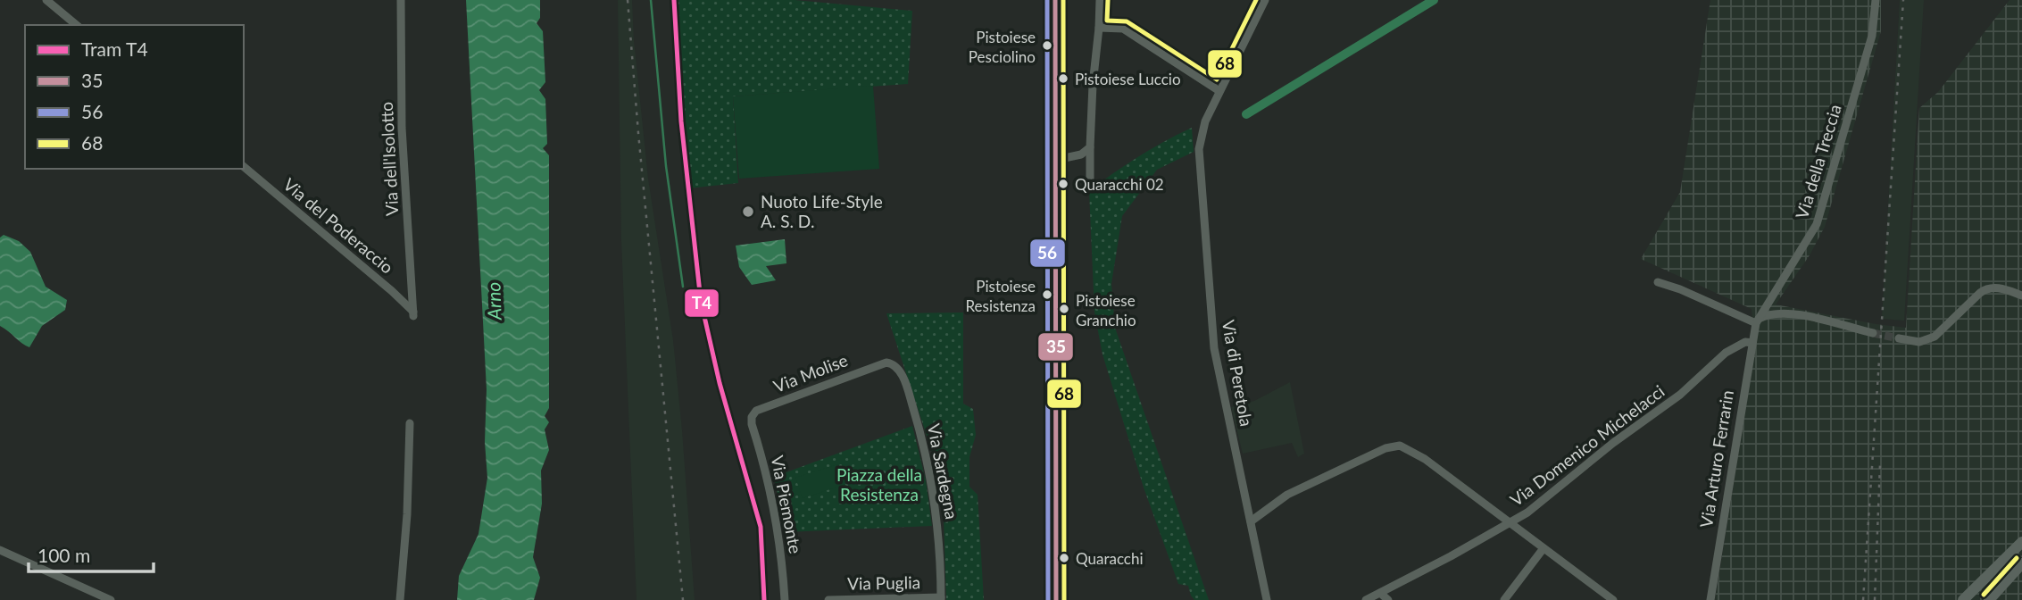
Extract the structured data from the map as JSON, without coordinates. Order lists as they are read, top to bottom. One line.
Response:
{"streets":{"street":["Via dell'Isolotto","Via della Treccia","Via del Poderaccio","Via Molise","Via di Peretola","Via Domenico Michelacci","Via Arturo Ferrarin","Via Sardegna","Via Piemonte","Via Puglia"]},"crossings":[["Via dell'Isolotto","Via del Poderaccio"],["Via della Treccia","Via Arturo Ferrarin"],["Via Molise","Via Sardegna"],["Via Molise","Via Piemonte"],["Via Domenico Michelacci","Via Arturo Ferrarin"],["Via Sardegna","Via Puglia"]],"water":["Arno"],"parks":["Piazza della Resistenza"],"places":["Pistoiese Pesciolino","Pistoiese Luccio","Quaracchi 02","Nuoto Life-Style A. S. D.","Pistoiese Resistenza","Pistoiese Granchio","Quaracchi"],"lines":["tram line T4","transit line 35","transit line 56","transit line 68"],"legend":["Tram T4","35","56","68"],"scale_bar":"100 m"}
